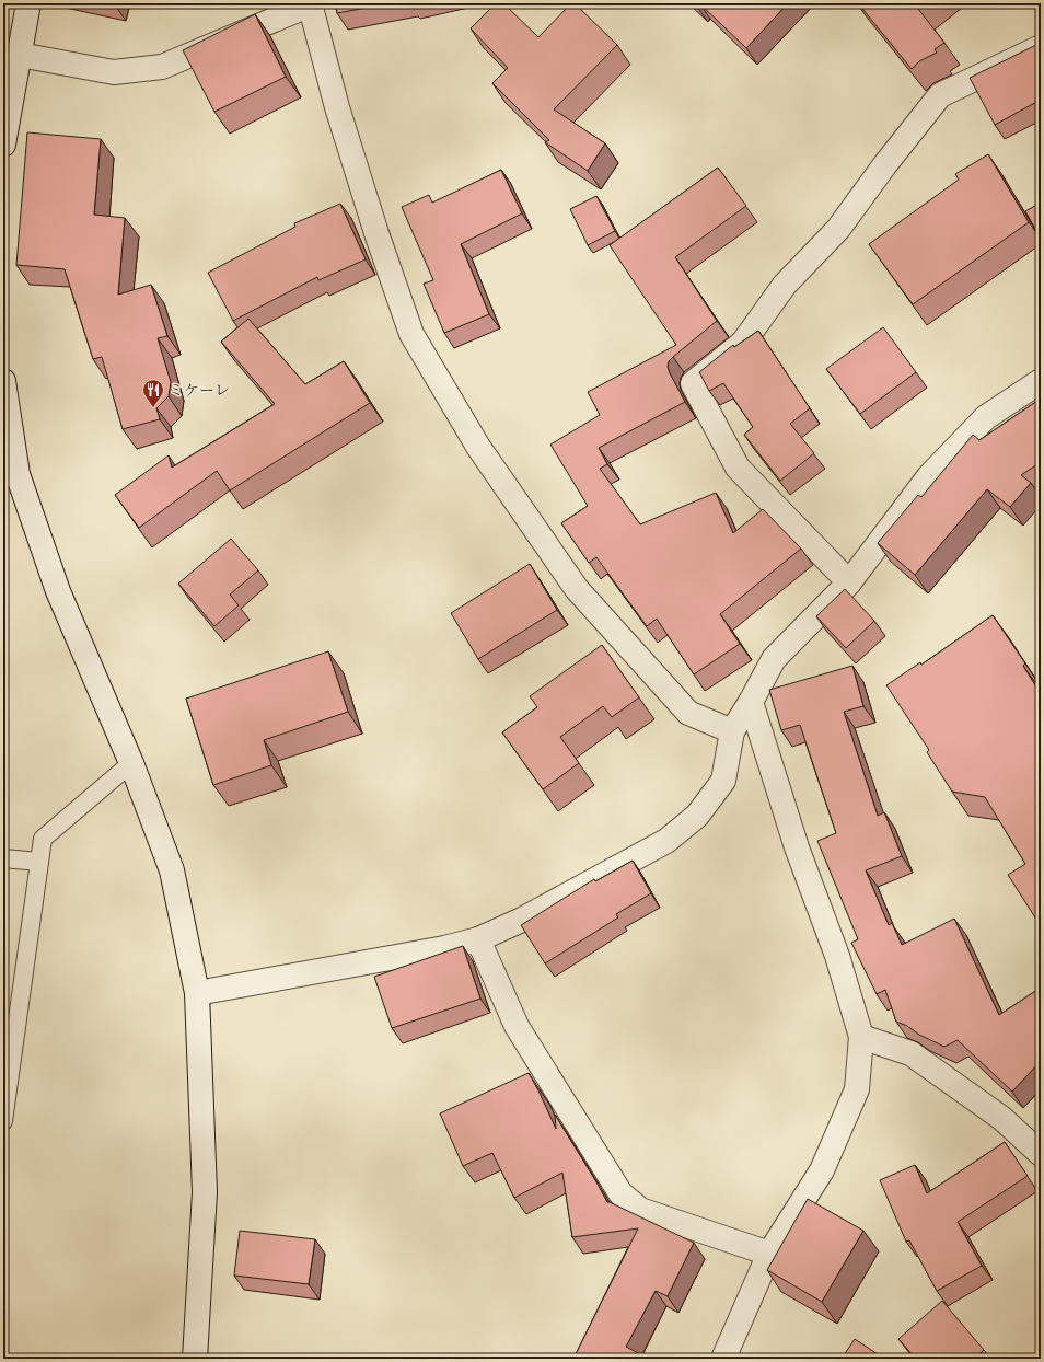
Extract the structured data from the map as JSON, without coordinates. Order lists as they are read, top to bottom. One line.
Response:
{"places":{"restaurant":["ミケーレ"]}}
